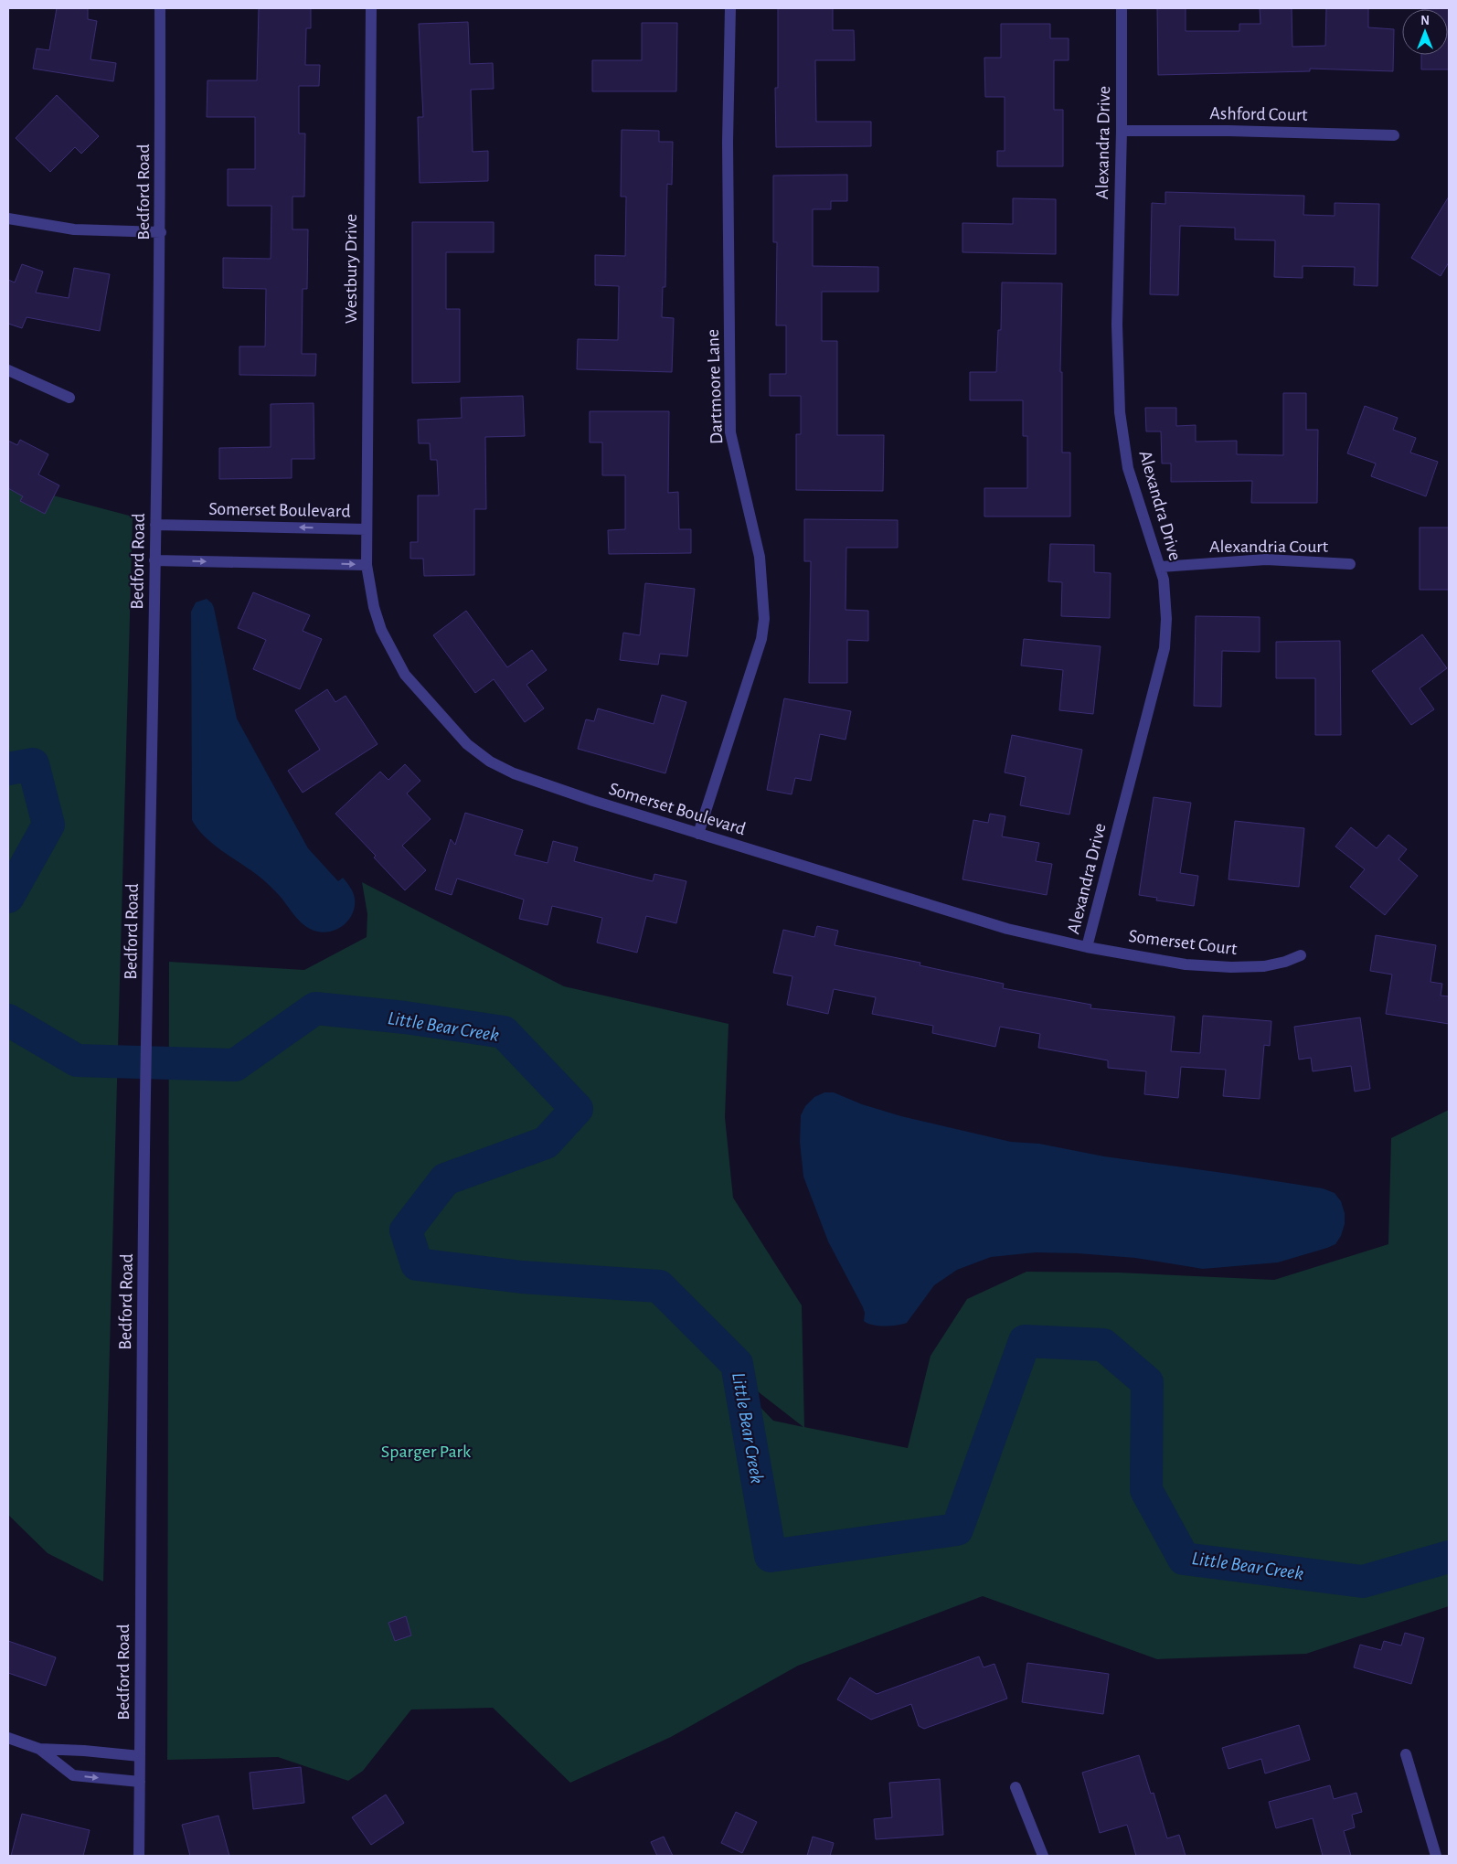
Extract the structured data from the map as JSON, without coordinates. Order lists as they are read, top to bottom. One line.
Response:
{"streets":{"street":["Ashford Court","Alexandra Drive","Bedford Road","Westbury Drive","Dartmoore Lane","Somerset Boulevard","Alexandria Court","Somerset Court"]},"crossings":[["Ashford Court","Alexandra Drive"],["Alexandra Drive","Somerset Boulevard"],["Alexandra Drive","Alexandria Court"],["Alexandra Drive","Somerset Court"],["Bedford Road","Somerset Boulevard"],["Westbury Drive","Somerset Boulevard"],["Dartmoore Lane","Somerset Boulevard"],["Somerset Boulevard","Somerset Court"]],"water":["Little Bear Creek"],"parks":["Sparger Park"],"north":"top"}
